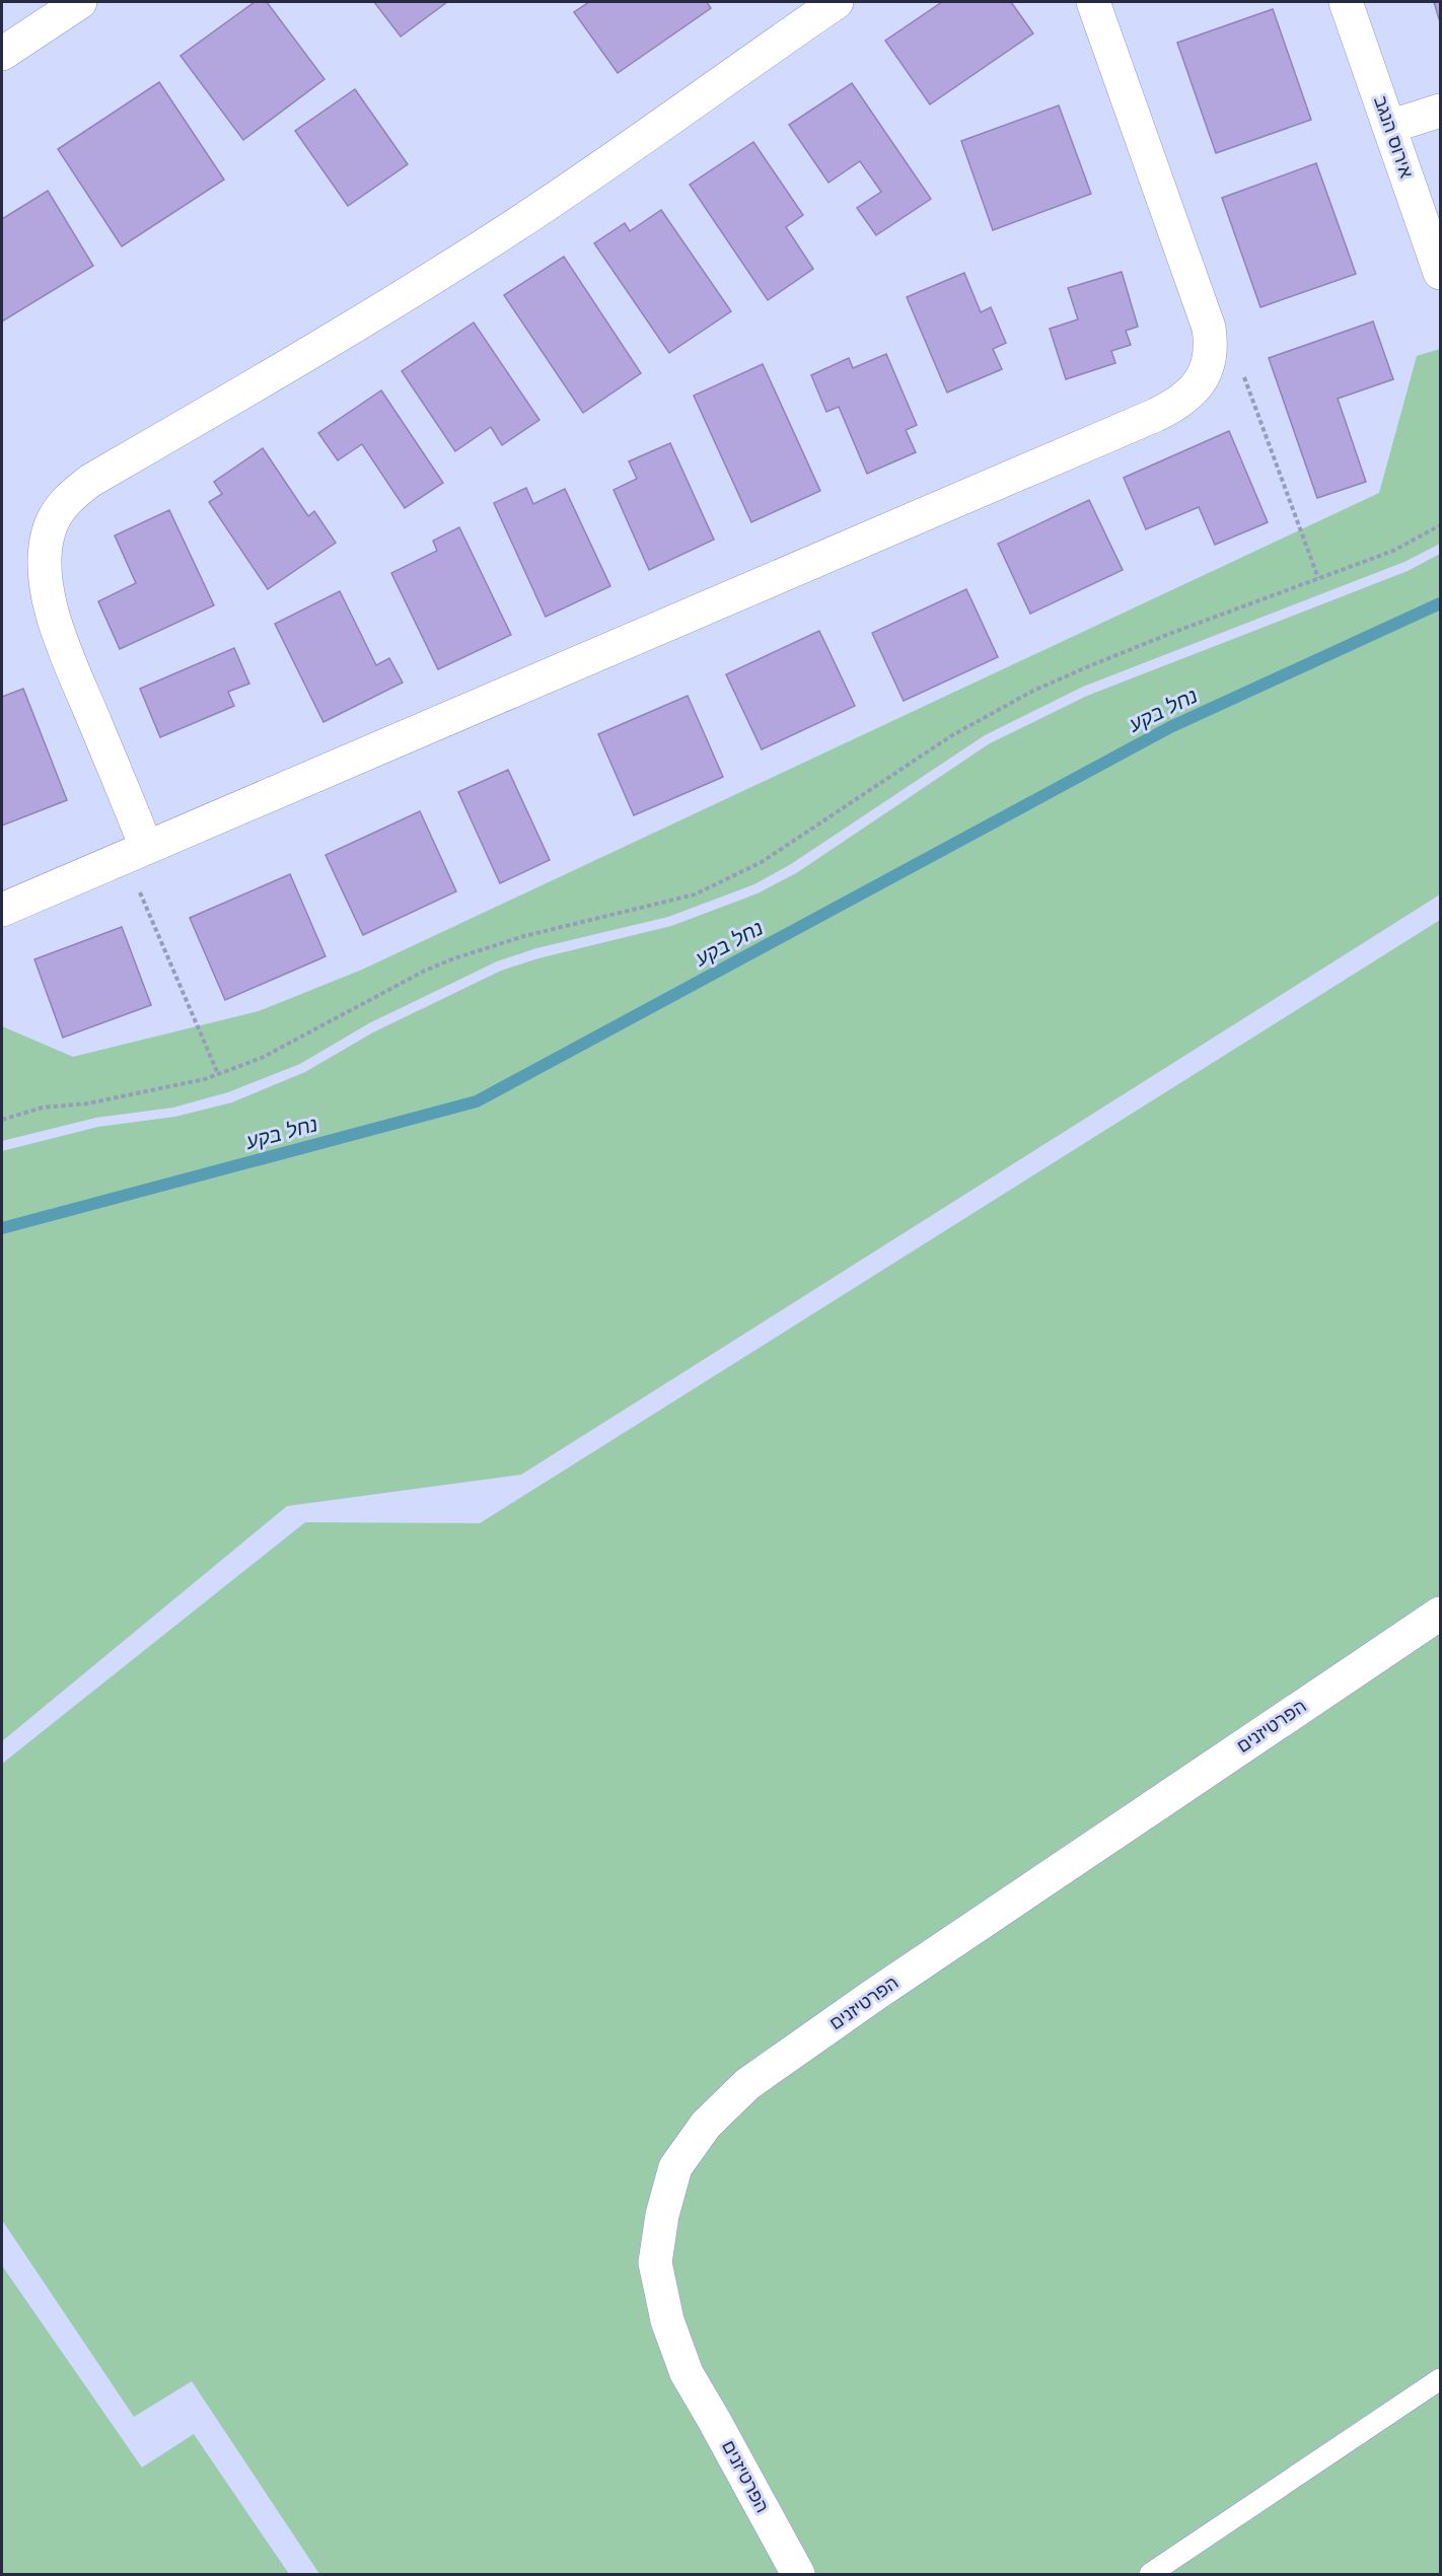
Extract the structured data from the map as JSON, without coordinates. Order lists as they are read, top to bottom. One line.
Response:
{"streets":{"street":["אירוס הנגב","הפרטיזנים"]},"water":["נחל בקע"]}
